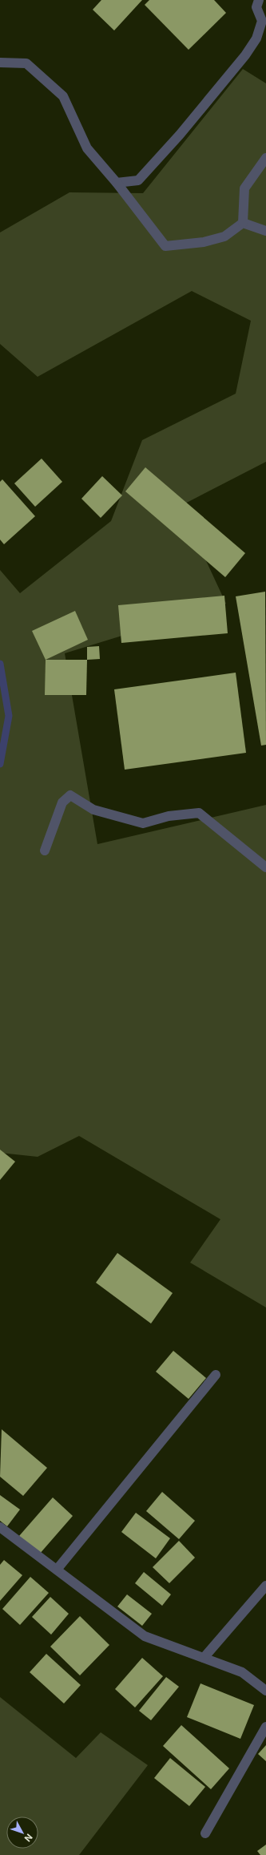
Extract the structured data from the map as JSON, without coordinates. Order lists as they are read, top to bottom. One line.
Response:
{"north":"bottom right"}
